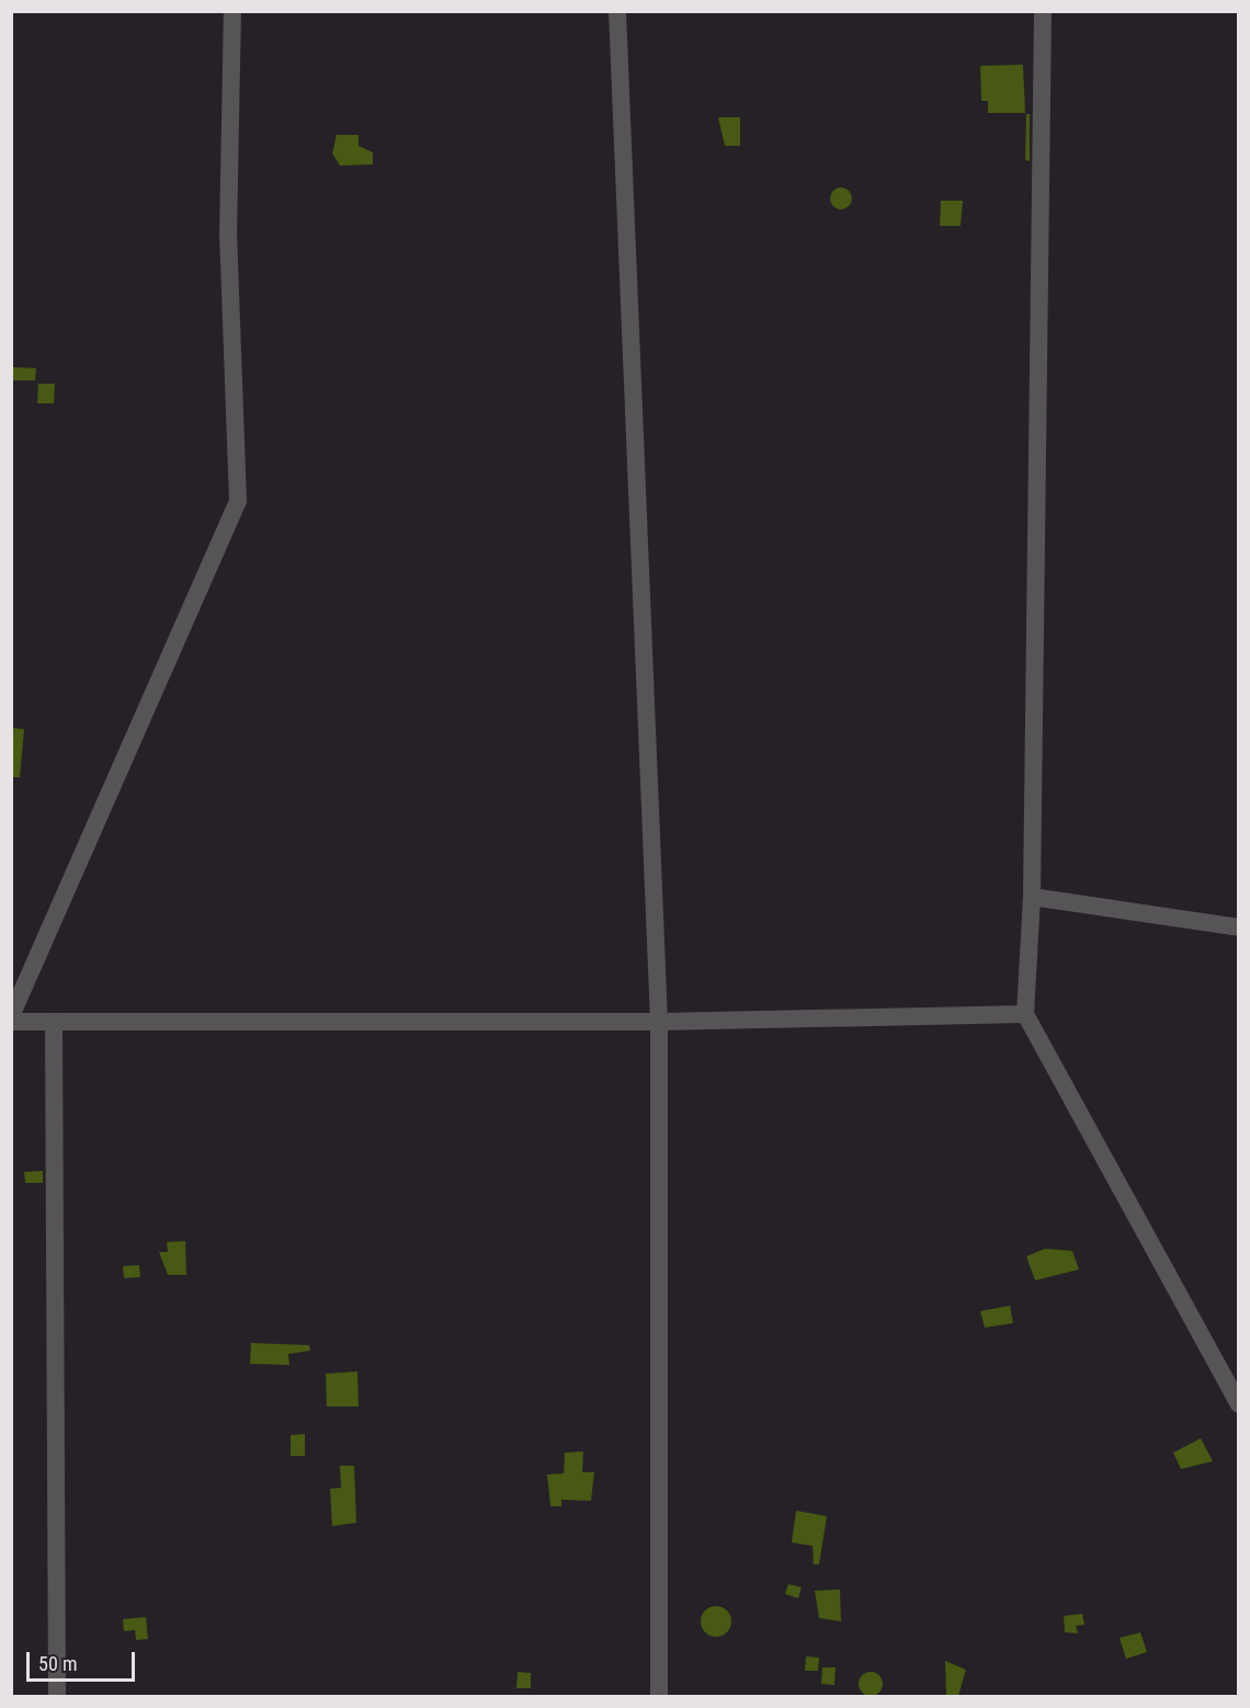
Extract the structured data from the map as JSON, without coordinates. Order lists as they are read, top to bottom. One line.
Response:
{"scale_bar":"50 m"}
